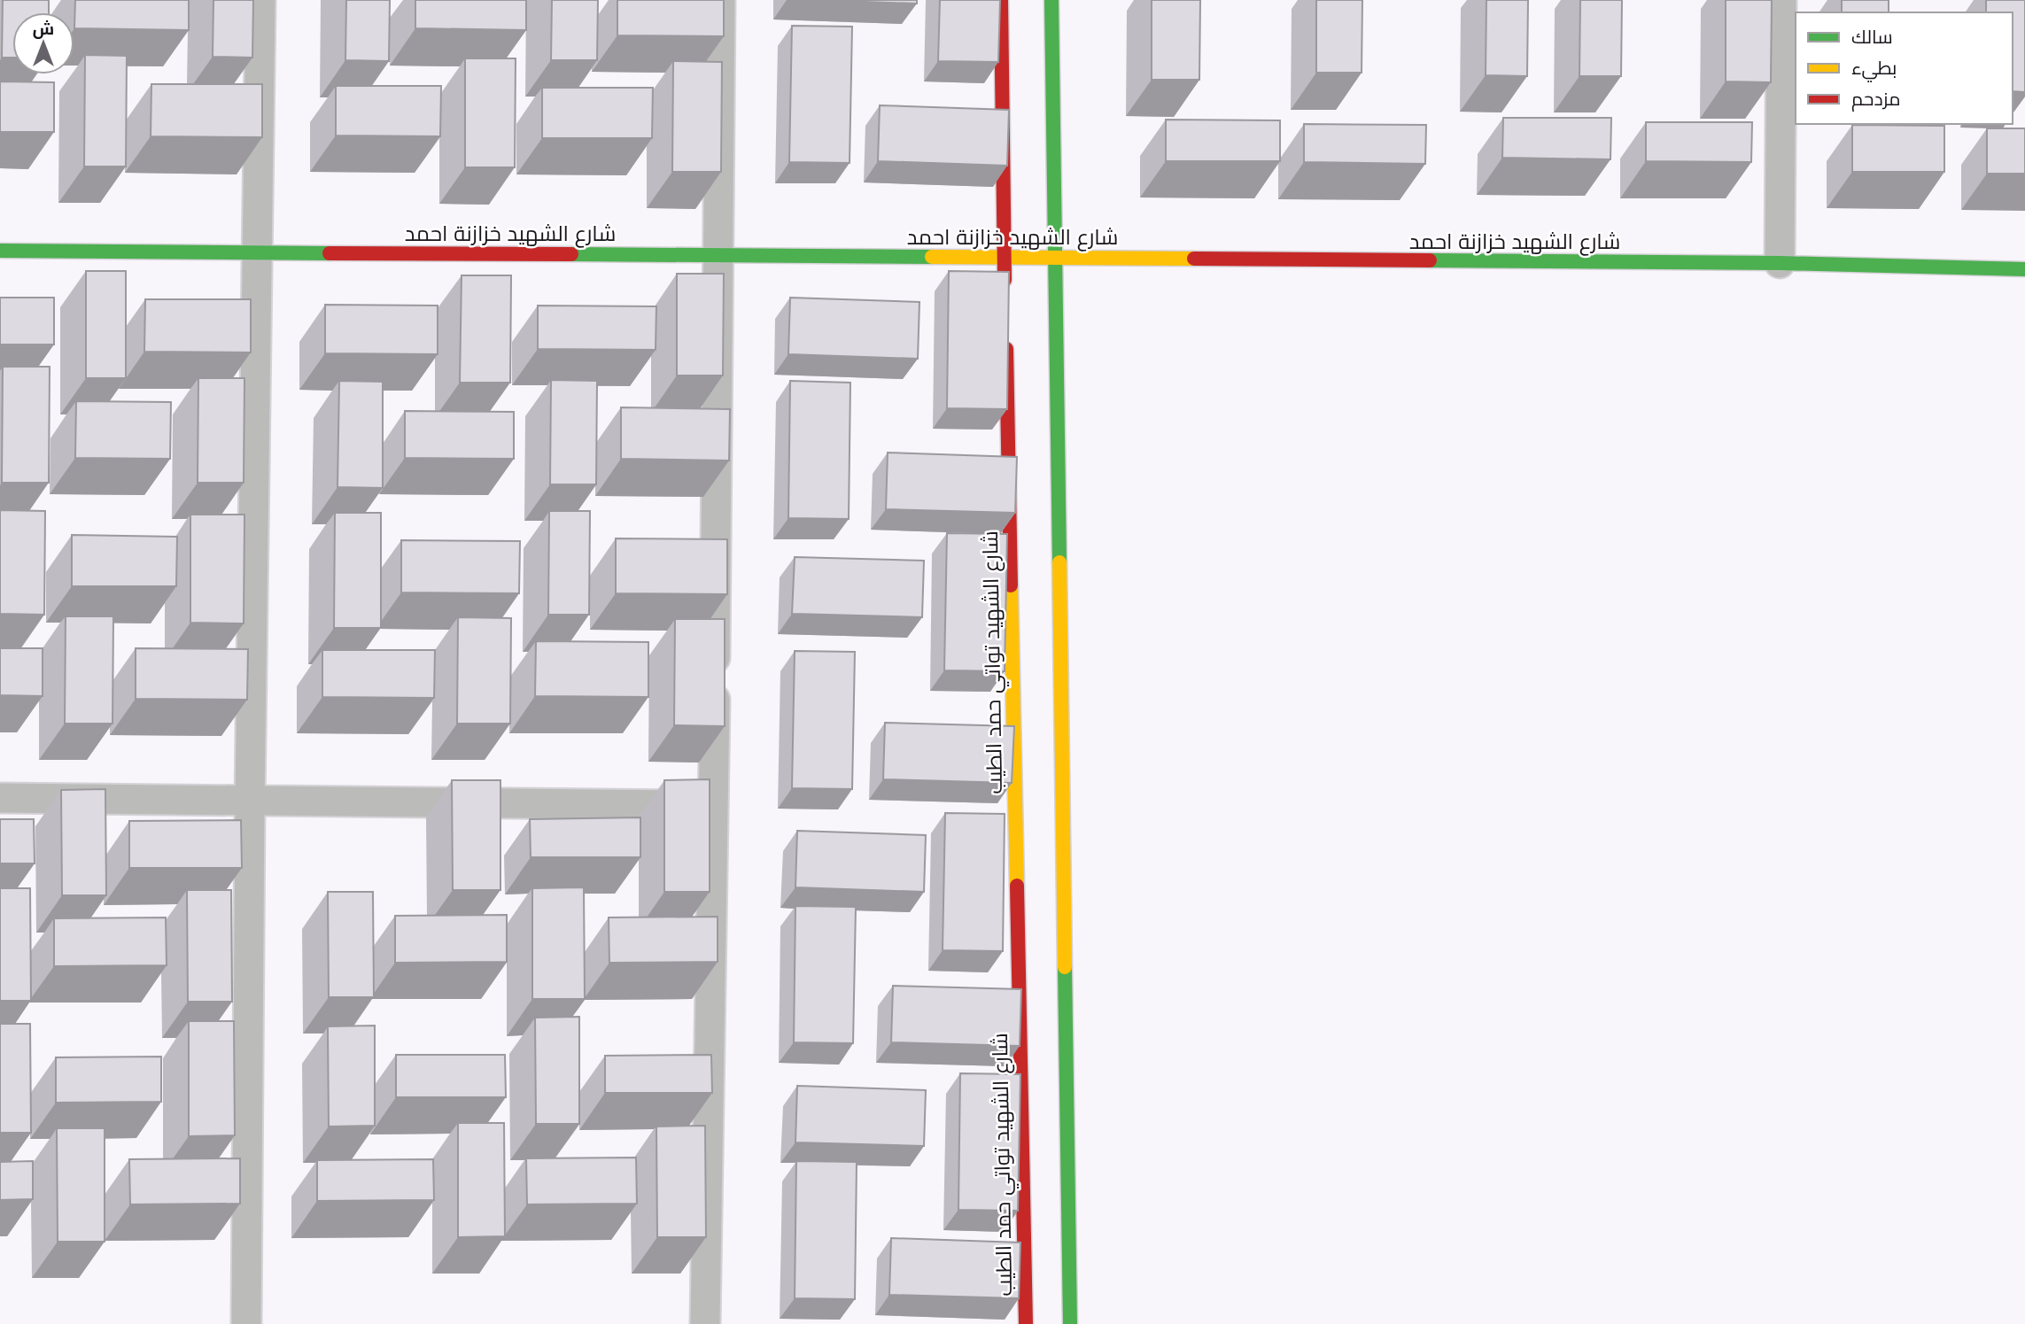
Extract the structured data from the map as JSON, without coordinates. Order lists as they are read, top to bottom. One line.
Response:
{"streets":{"street":["شارع الشهيد خزازنة احمد","شارع الشهيد تواتي حمد الطيب"]},"legend":["سالك","بطيء","مزدحم"],"north":"top"}
